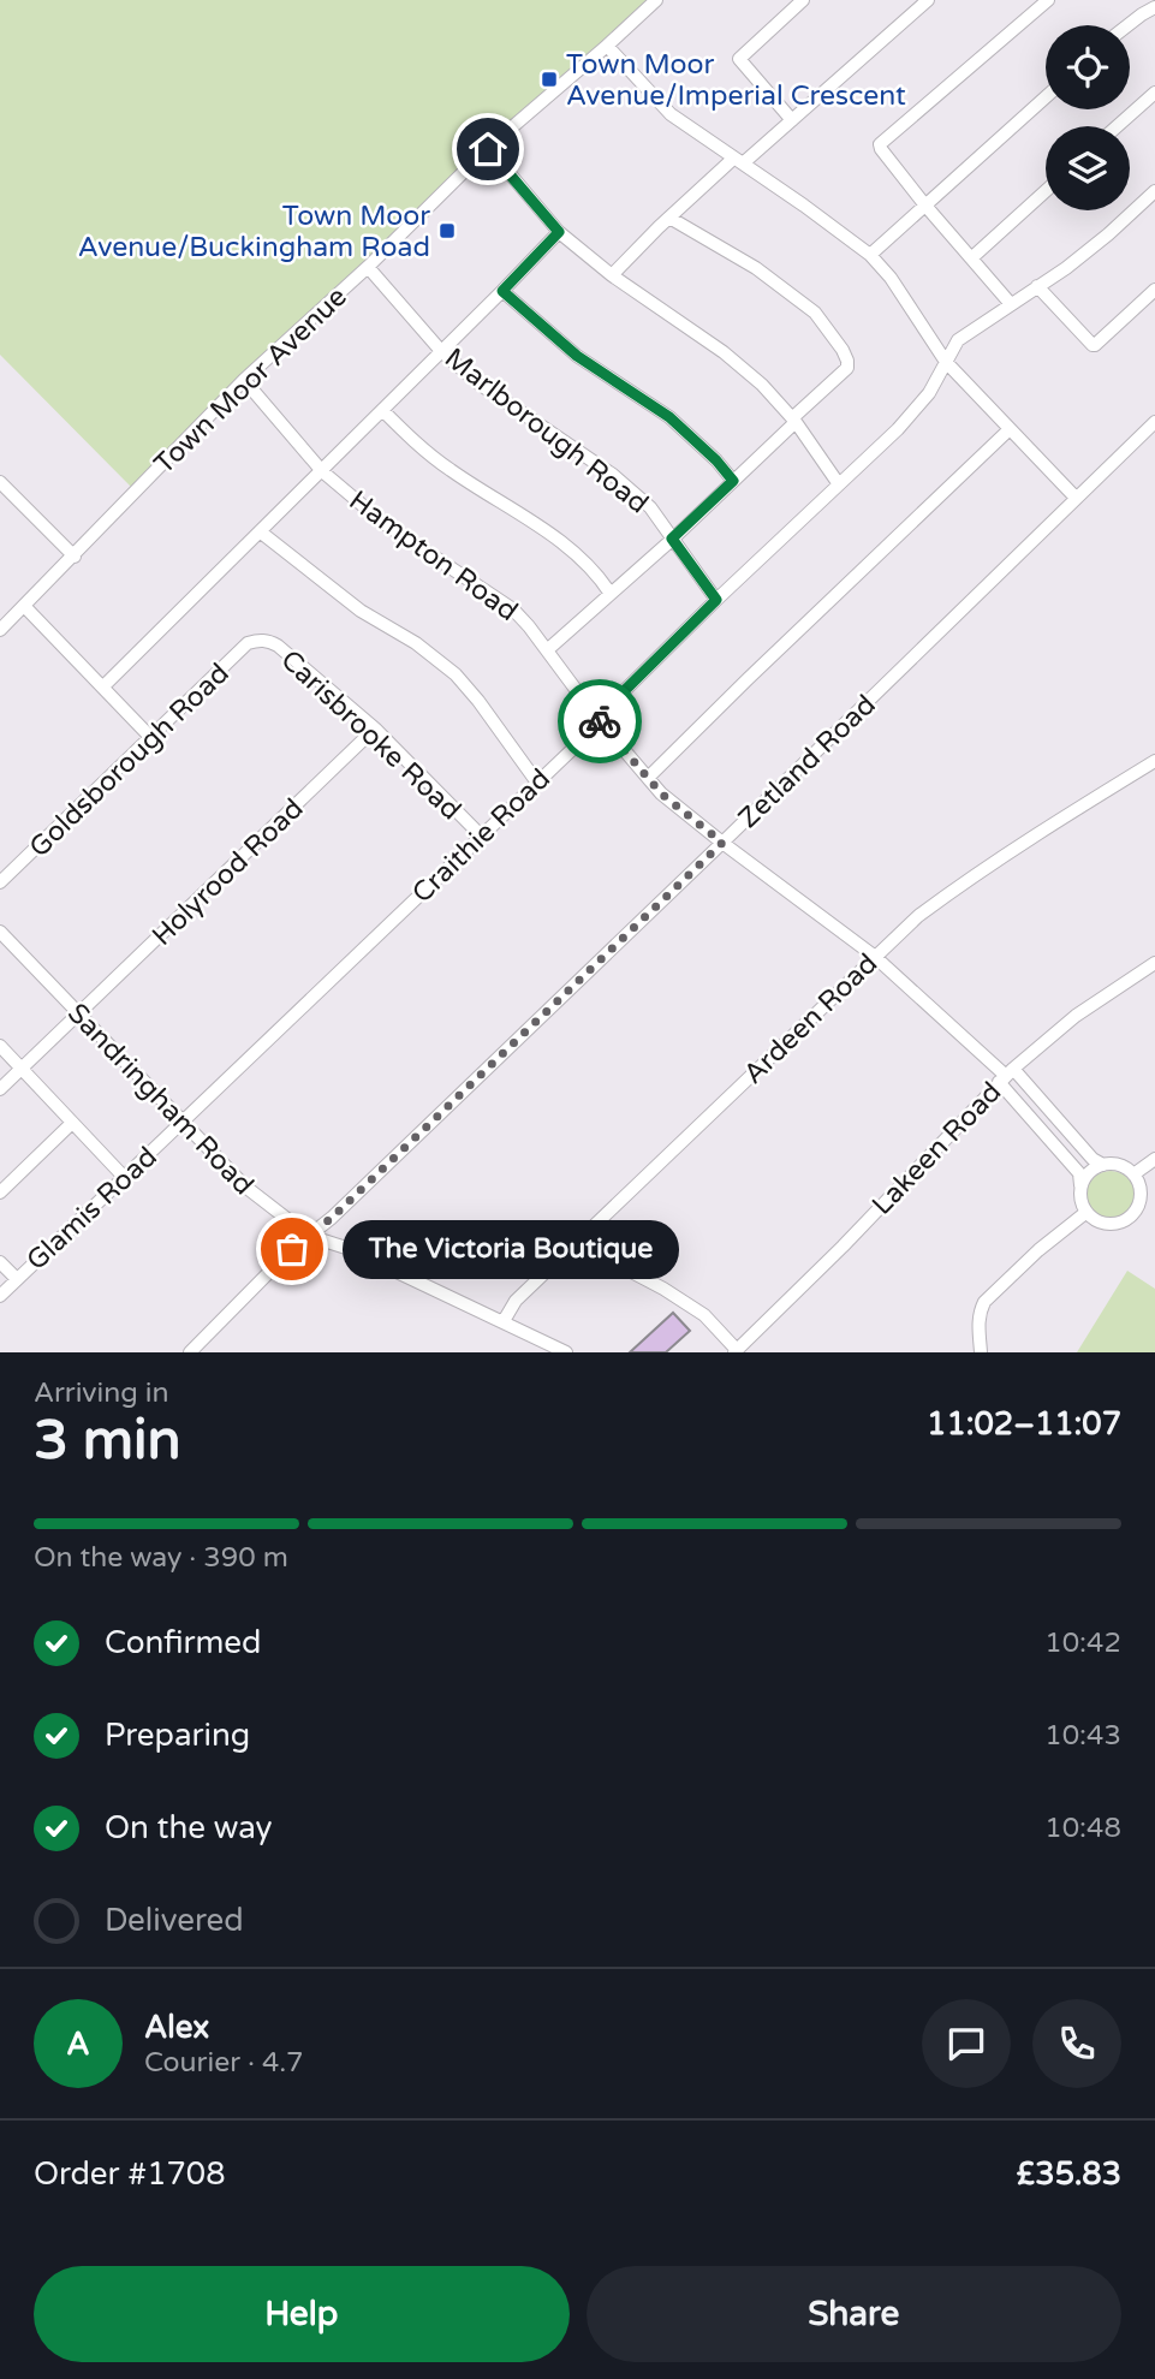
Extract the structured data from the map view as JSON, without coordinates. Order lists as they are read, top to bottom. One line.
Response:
{"streets":{"street":["Town Moor Avenue","Marlborough Road","Hampton Road","Carisbrooke Road","Goldsborough Road","Zetland Road","Craithie Road","Holyrood Road","Ardeen Road","Sandringham Road","Lakeen Road","Glamis Road"]},"crossings":[["Town Moor Avenue","Marlborough Road"],["Town Moor Avenue","Hampton Road"],["Marlborough Road","Craithie Road"],["Hampton Road","Zetland Road"],["Hampton Road","Craithie Road"],["Hampton Road","Ardeen Road"],["Hampton Road","Lakeen Road"],["Carisbrooke Road","Goldsborough Road"],["Carisbrooke Road","Craithie Road"],["Carisbrooke Road","Holyrood Road"],["Zetland Road","Sandringham Road"],["Craithie Road","Sandringham Road"],["Craithie Road","Glamis Road"],["Holyrood Road","Sandringham Road"],["Ardeen Road","Sandringham Road"],["Sandringham Road","Glamis Road"]],"places":{"transit":["Town Moor Avenue/Imperial Crescent","Town Moor Avenue/Buckingham Road"],"other":["The Victoria Boutique"]},"page":{"bubble":"The Victoria Boutique","heading":["3 min","Arriving in","11:02–11:07"],"panel":["Alex","Courier · 4.7","Order #1708","£35.83"],"bar":"On the way · 390 m","list":[["Confirmed","10:42"],["Preparing","10:43"],["On the way","10:48"],"Delivered"],"round":"A","buttons":["Help","Share"]}}
